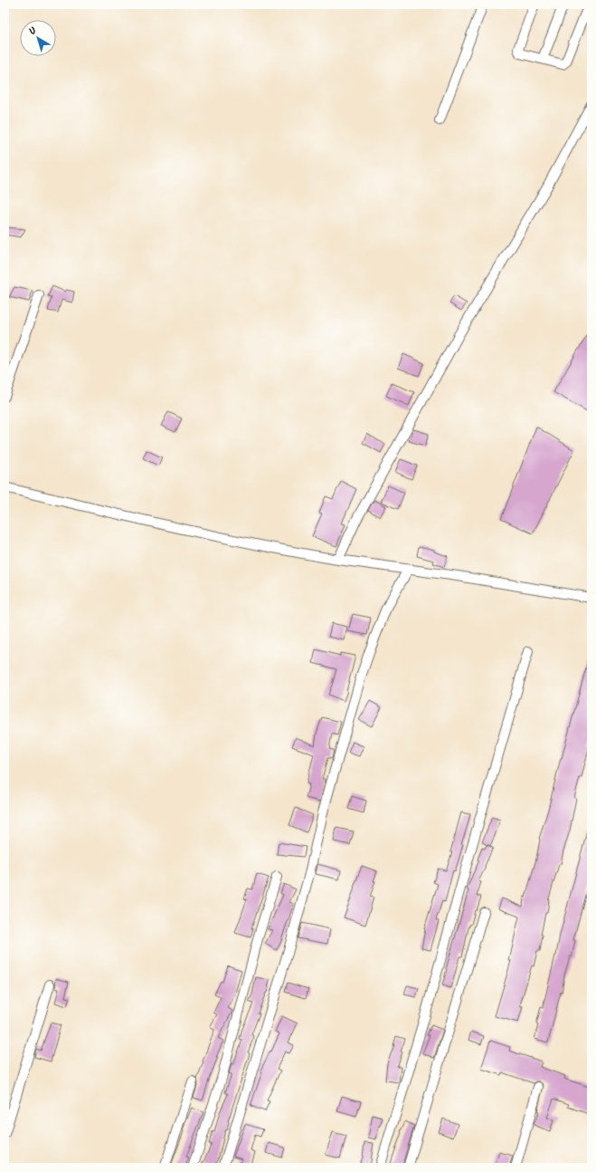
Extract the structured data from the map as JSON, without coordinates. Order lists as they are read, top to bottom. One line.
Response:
{"north":"top left"}
